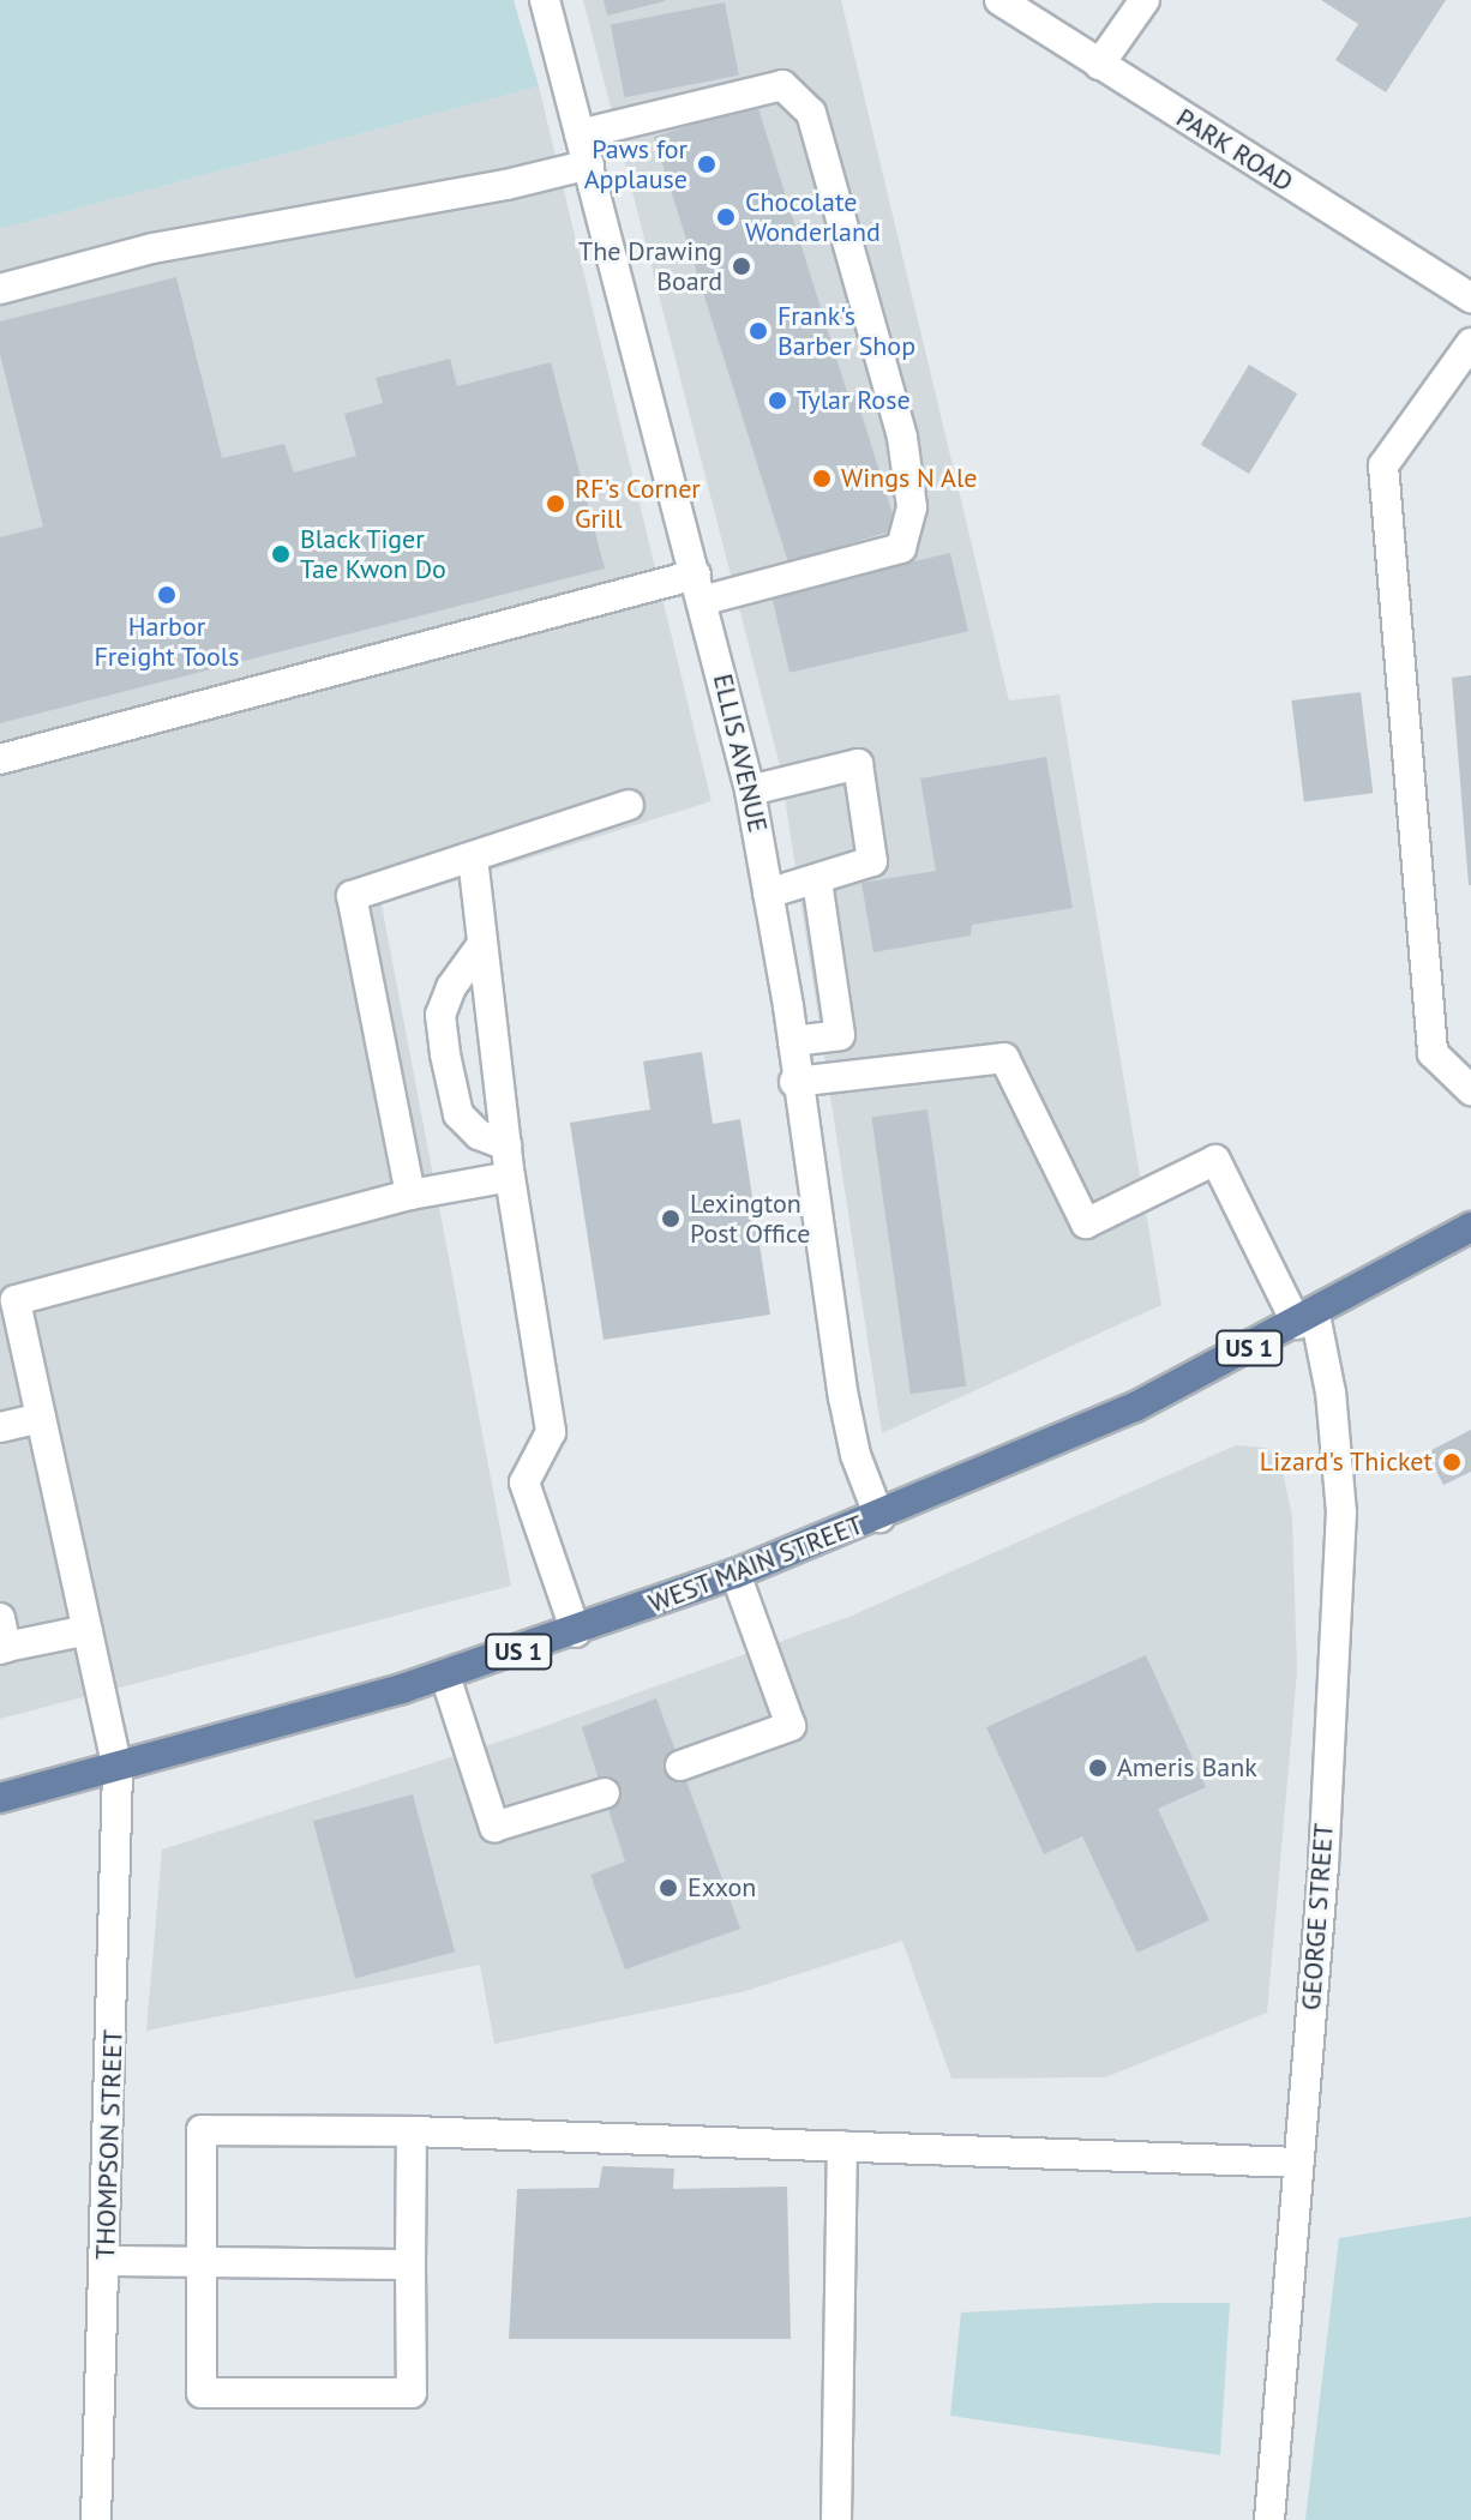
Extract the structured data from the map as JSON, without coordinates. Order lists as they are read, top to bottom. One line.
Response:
{"streets":{"main road":["US 1","WEST MAIN STREET"],"street":["PARK ROAD","ELLIS AVENUE","GEORGE STREET","THOMPSON STREET"]},"crossings":[["ELLIS AVENUE","WEST MAIN STREET"],["ELLIS AVENUE","GEORGE STREET"],["WEST MAIN STREET","GEORGE STREET"],["WEST MAIN STREET","THOMPSON STREET"]],"places":["Paws for Applause","Chocolate Wonderland","The Drawing Board","Frank's Barber Shop","Tylar Rose","Wings N Ale","RF's Corner Grill","Black Tiger Tae Kwon Do","Harbor Freight Tools","Lexington Post Office","Lizard's Thicket","Ameris Bank","Exxon"]}
